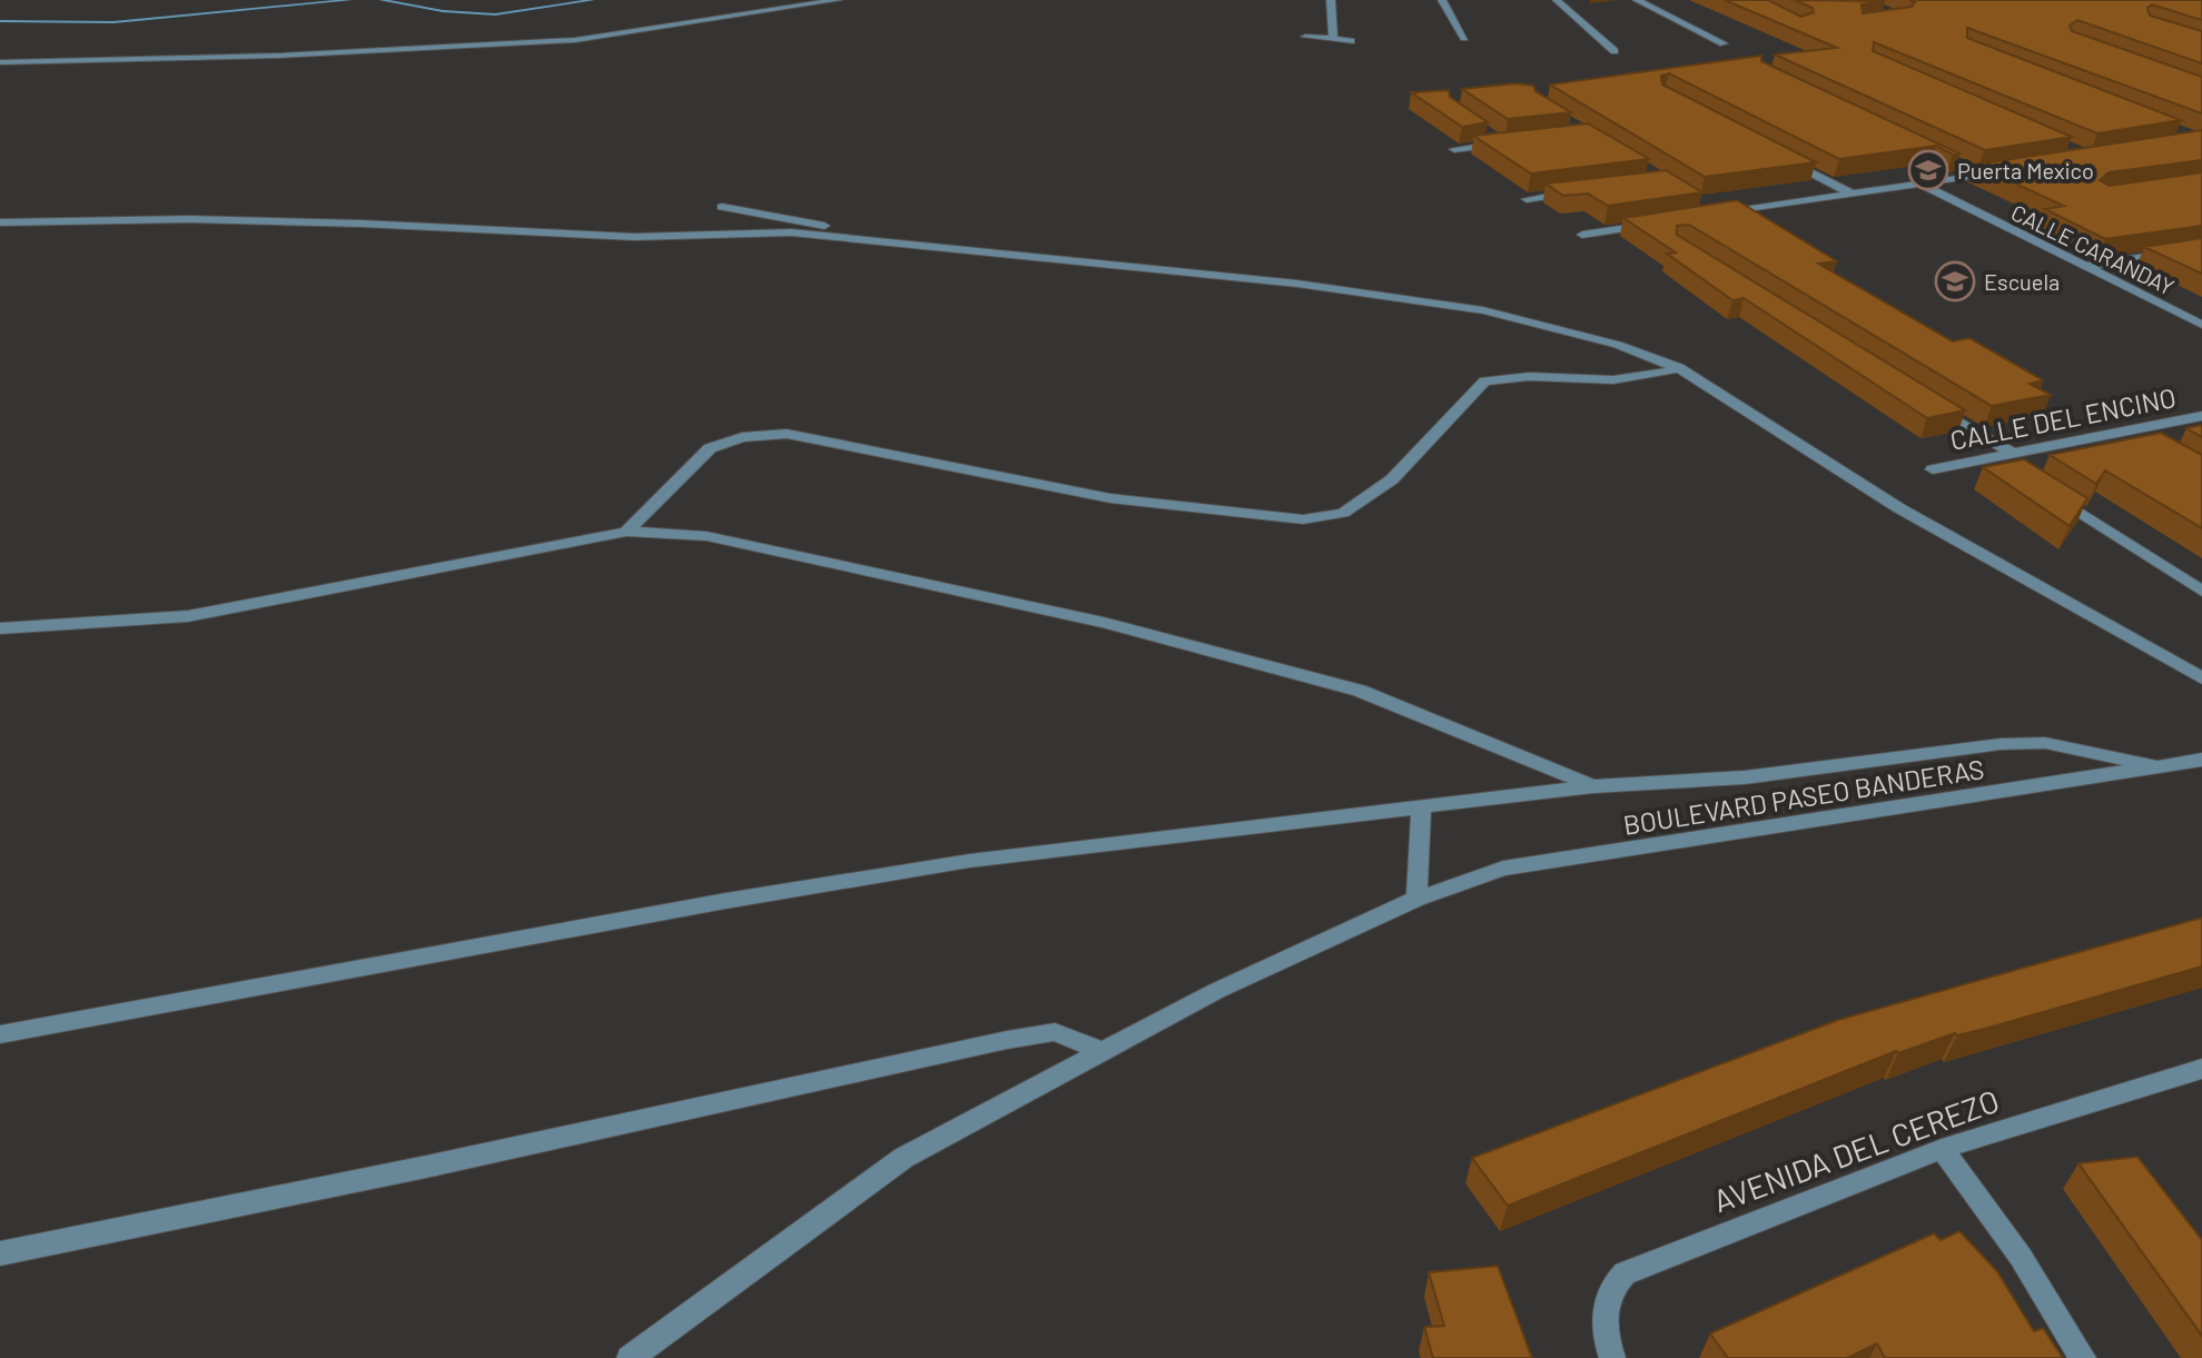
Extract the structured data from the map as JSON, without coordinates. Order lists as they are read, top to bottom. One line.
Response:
{"streets":{"street":["CALLE CARANDAY","CALLE DEL ENCINO","BOULEVARD PASEO BANDERAS","AVENIDA DEL CEREZO"]},"places":{"school or university":["Puerta Mexico","Escuela"]}}
